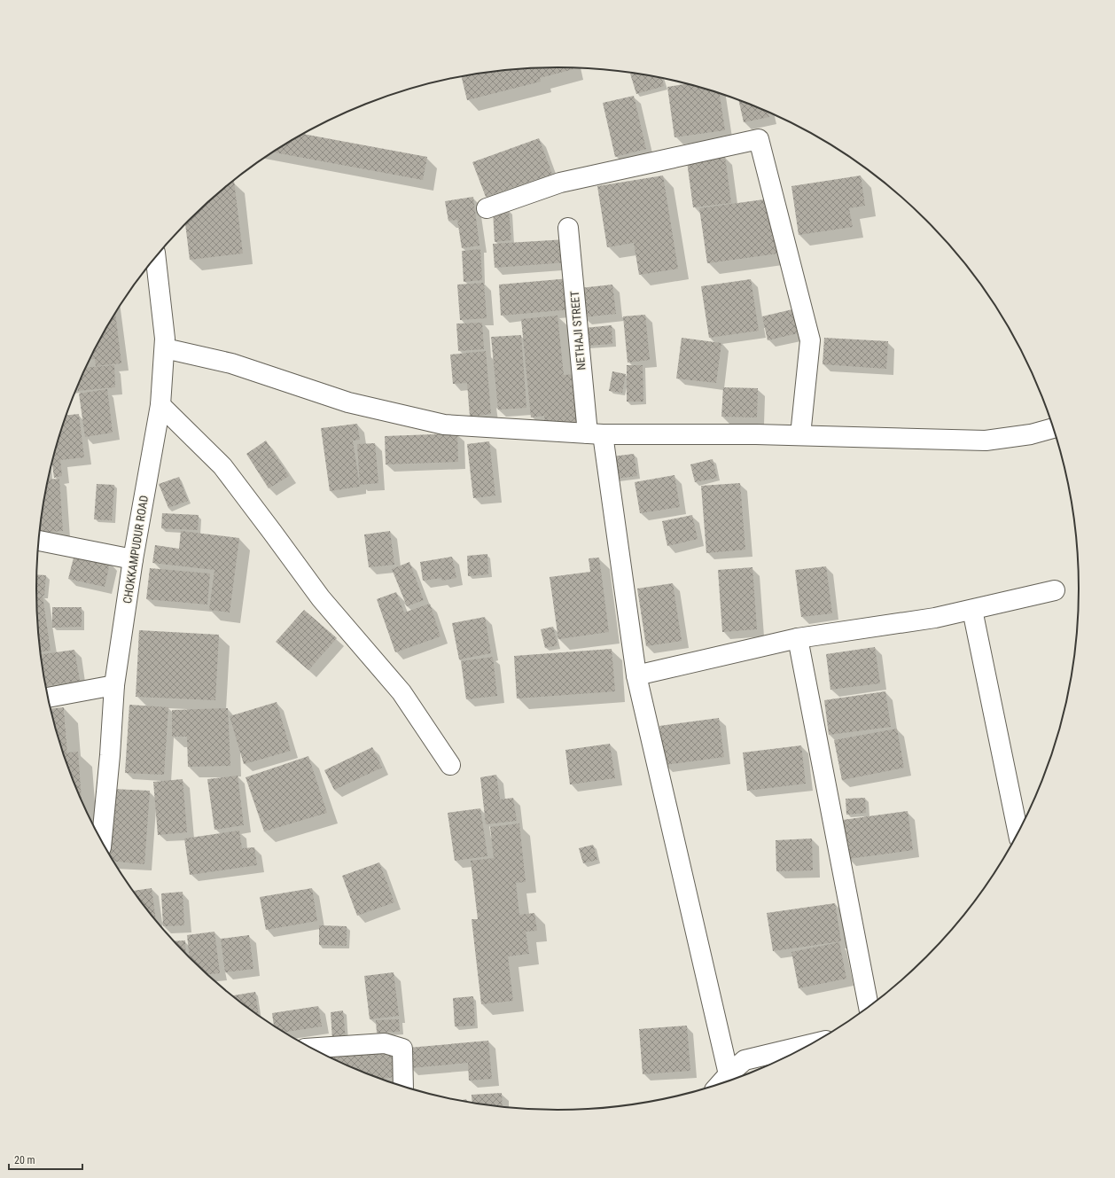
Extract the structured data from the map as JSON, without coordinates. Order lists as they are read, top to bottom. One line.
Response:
{"streets":{"street":["NETHAJI STREET","CHOKKAMPUDUR ROAD"]},"scale_bar":"20 m"}
